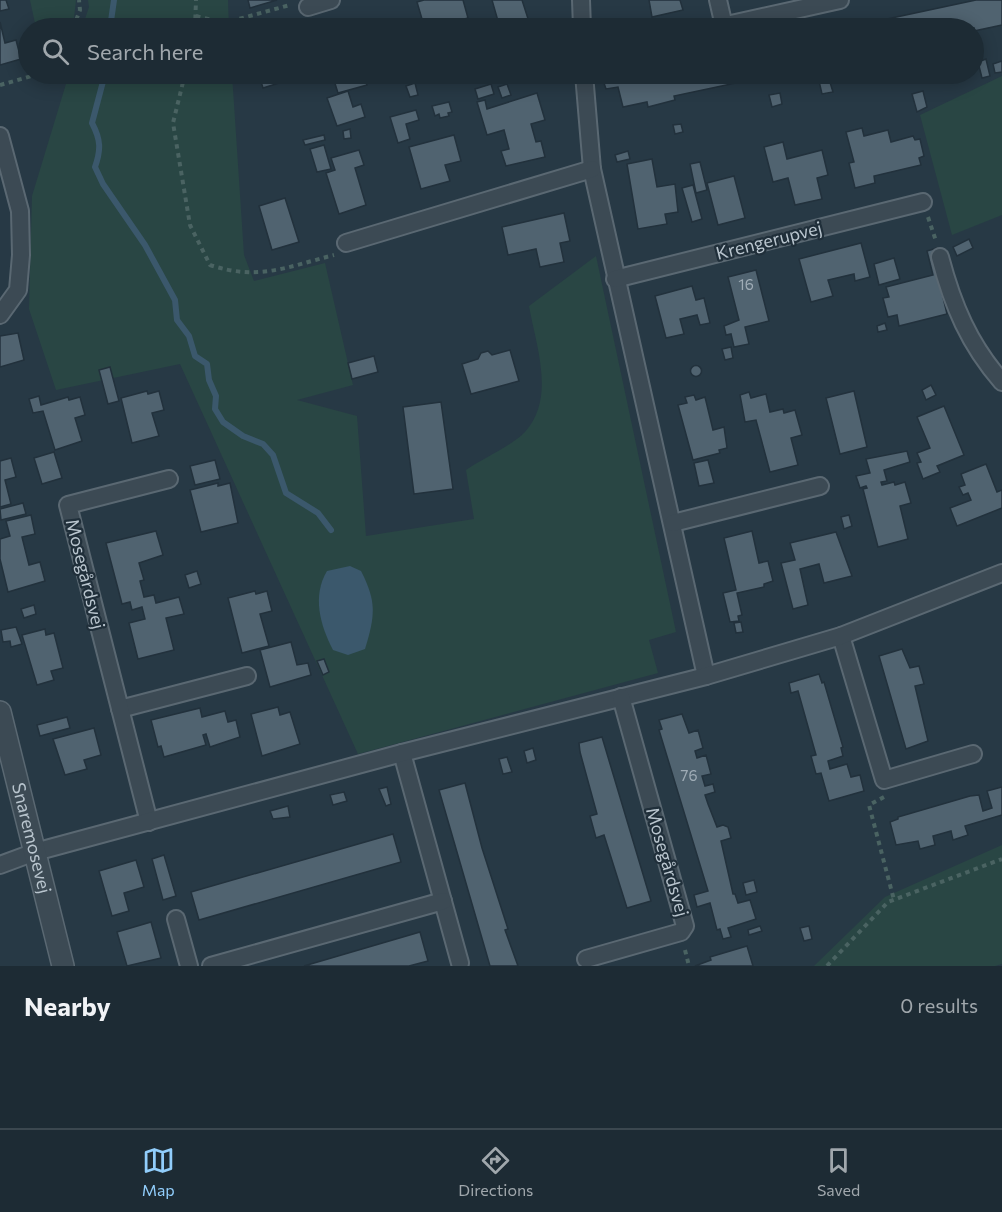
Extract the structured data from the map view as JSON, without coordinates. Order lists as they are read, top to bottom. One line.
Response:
{"streets":{"street":["Krengerupvej","Mosegårdsvej","Snaremosevej"]},"house_numbers":["16","76"],"page":{"search":"Search here","heading":["Nearby","0 results"],"nav":["Map","Directions","Saved"]}}
